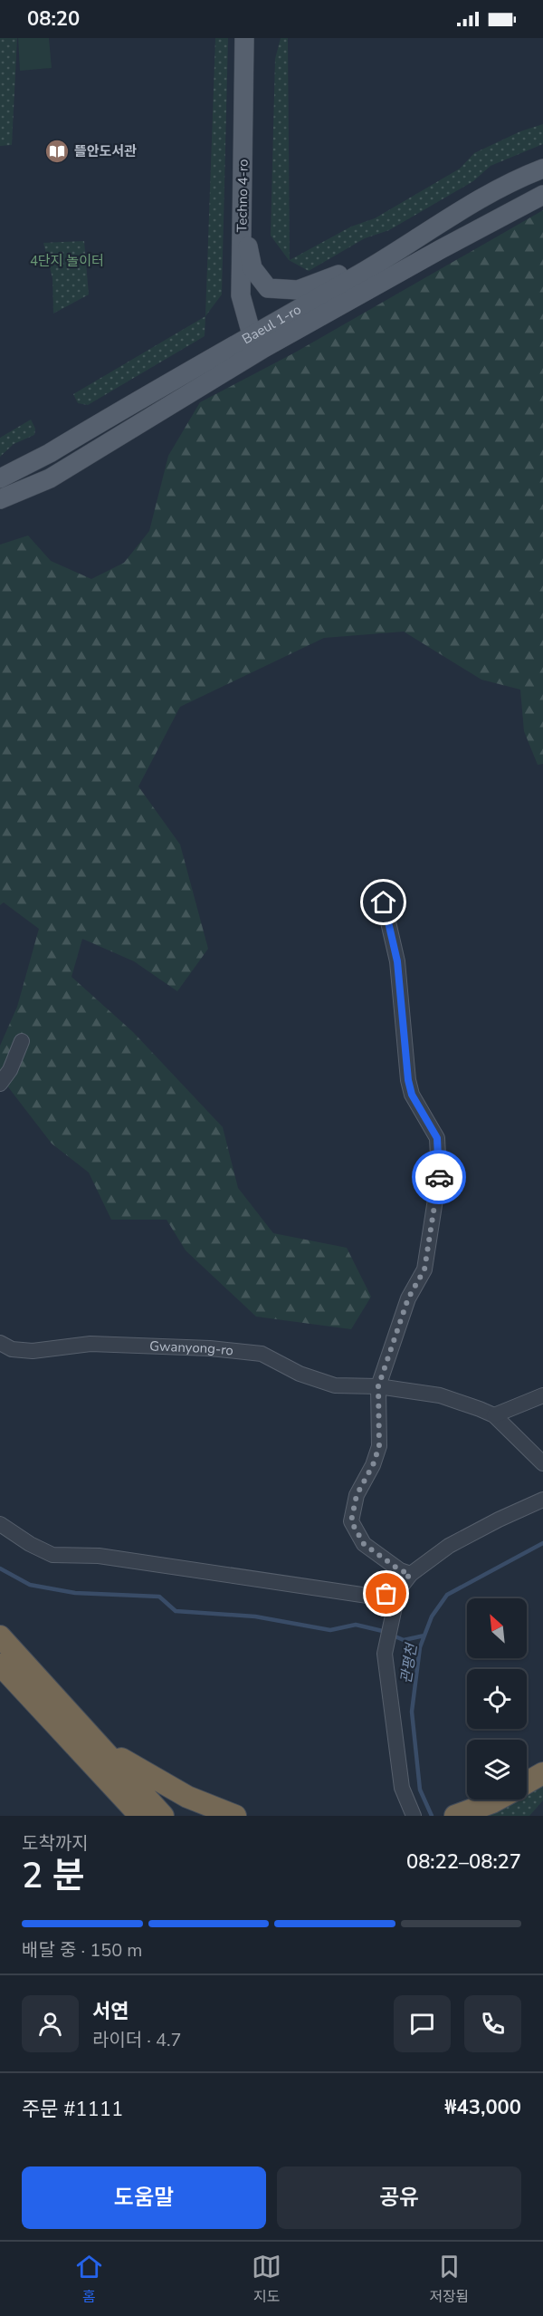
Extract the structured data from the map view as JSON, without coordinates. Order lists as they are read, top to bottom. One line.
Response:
{"streets":{"main road":["Techno 4-ro","Baeul 1-ro"],"street":["Gwanyong-ro"]},"crossings":[["Techno 4-ro","Baeul 1-ro"]],"water":["관평천"],"parks":["4단지 놀이터"],"places":{"library":["뜰안도서관"]},"north":"top left","page":{"status":"08:20","heading":["2 분","도착까지","08:22–08:27"],"panel":["서연","라이더 · 4.7","주문 #1111","₩43,000"],"bar":"배달 중 · 150 m","buttons":["도움말","공유"],"tabs":["홈","지도","저장됨"]}}
